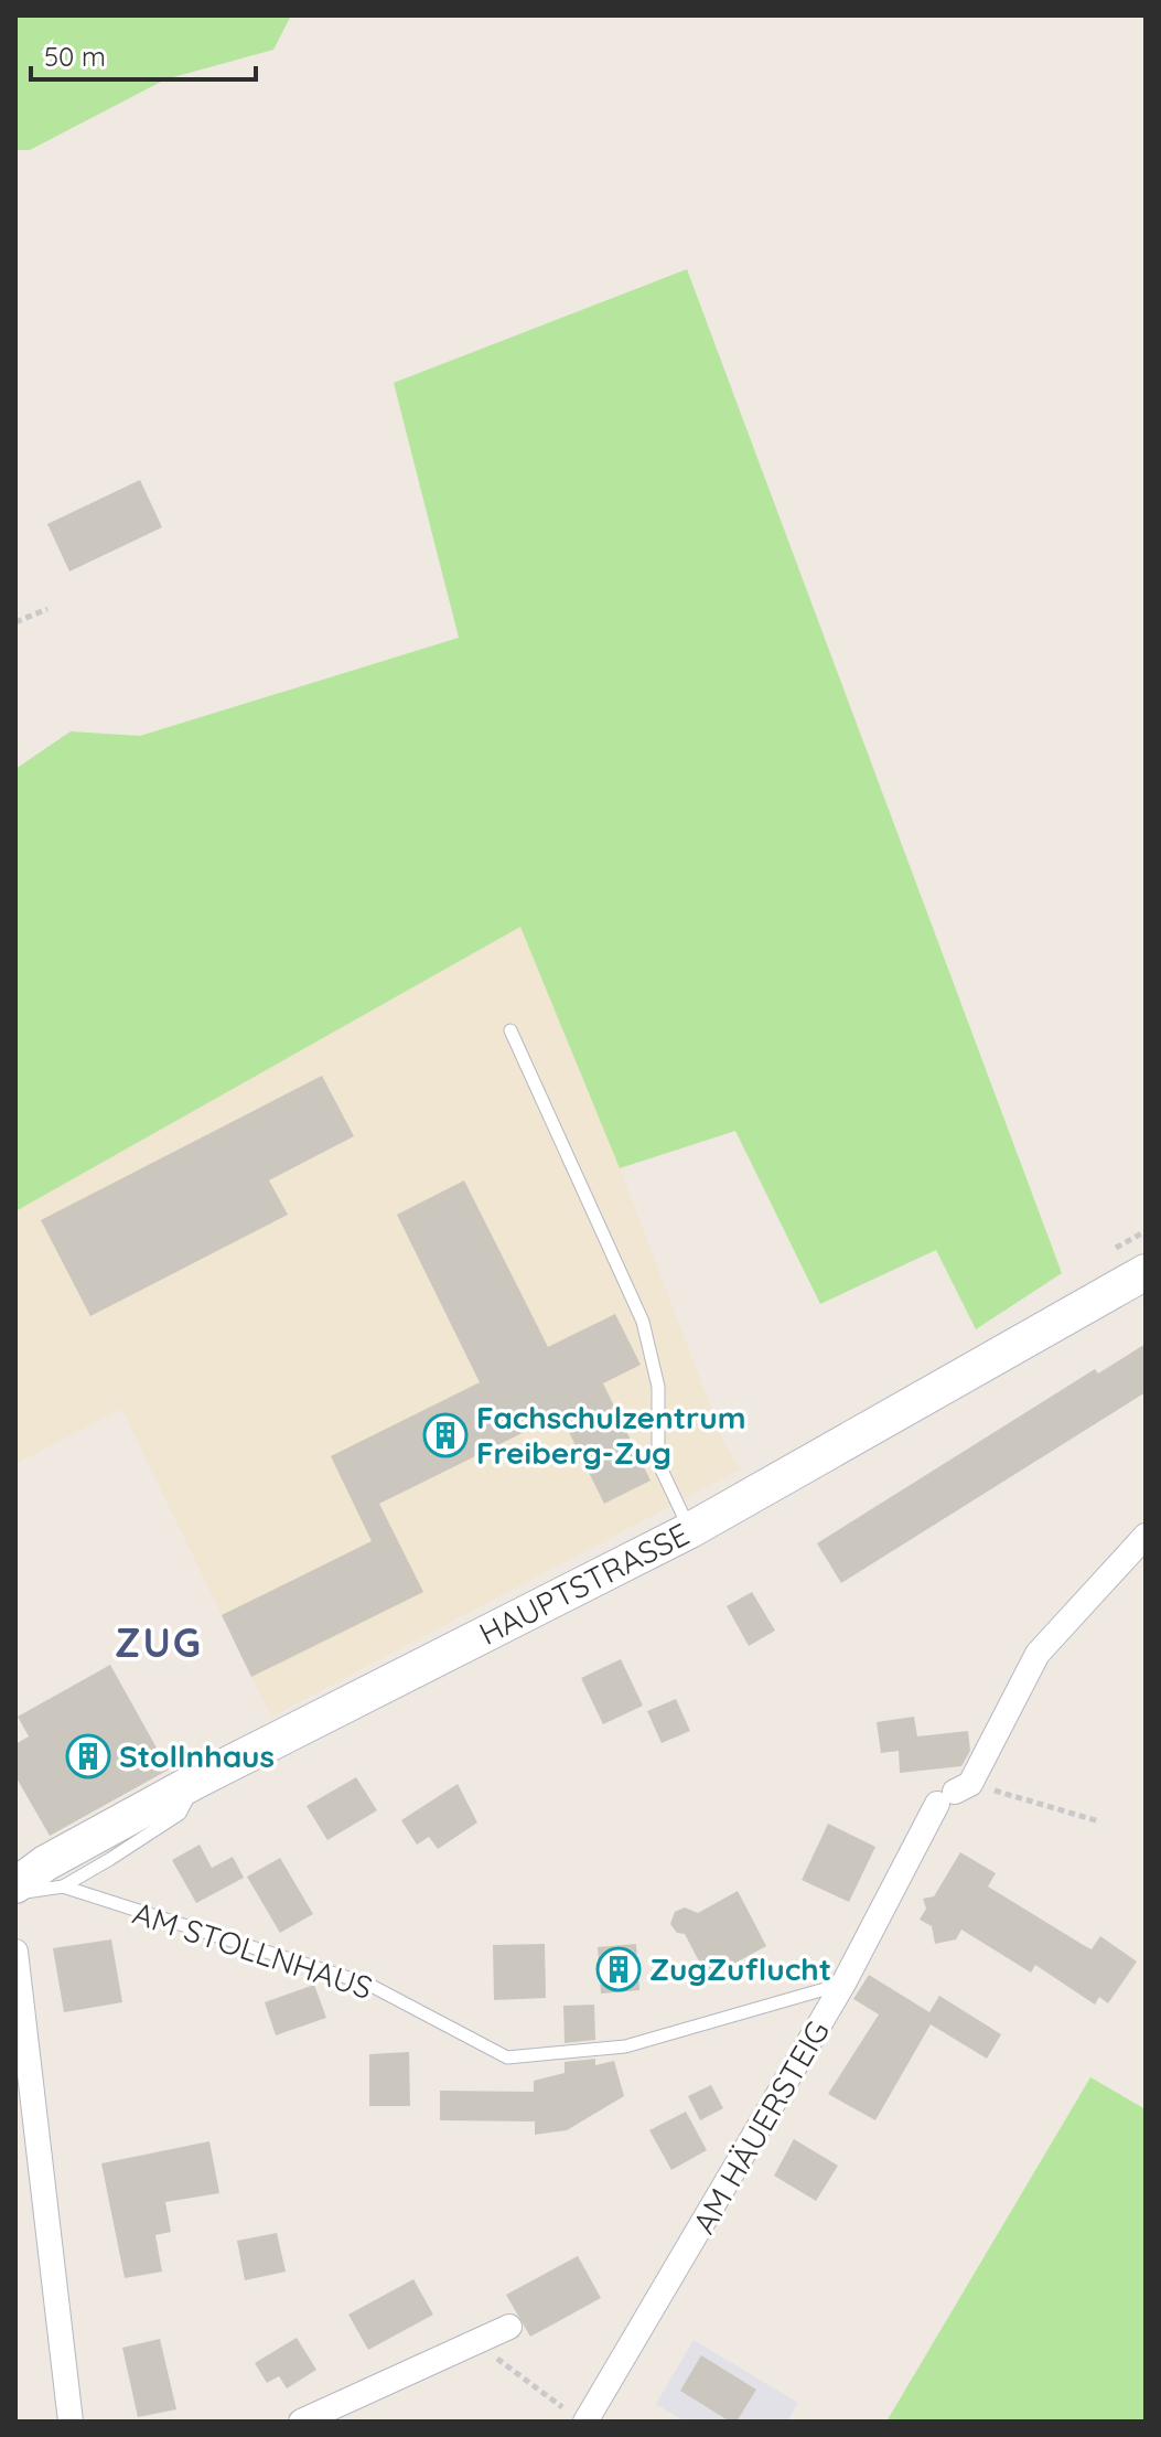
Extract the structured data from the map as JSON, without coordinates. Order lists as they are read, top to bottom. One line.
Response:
{"streets":{"street":["HAUPTSTRASSE","AM HÄUERSTEIG"],"lane":["AM STOLLNHAUS"]},"crossings":[["AM STOLLNHAUS","AM HÄUERSTEIG"]],"districts":["ZUG"],"places":{"building":["Fachschulzentrum Freiberg-Zug","Stollnhaus","ZugZuflucht"]},"scale_bar":"50 m"}
